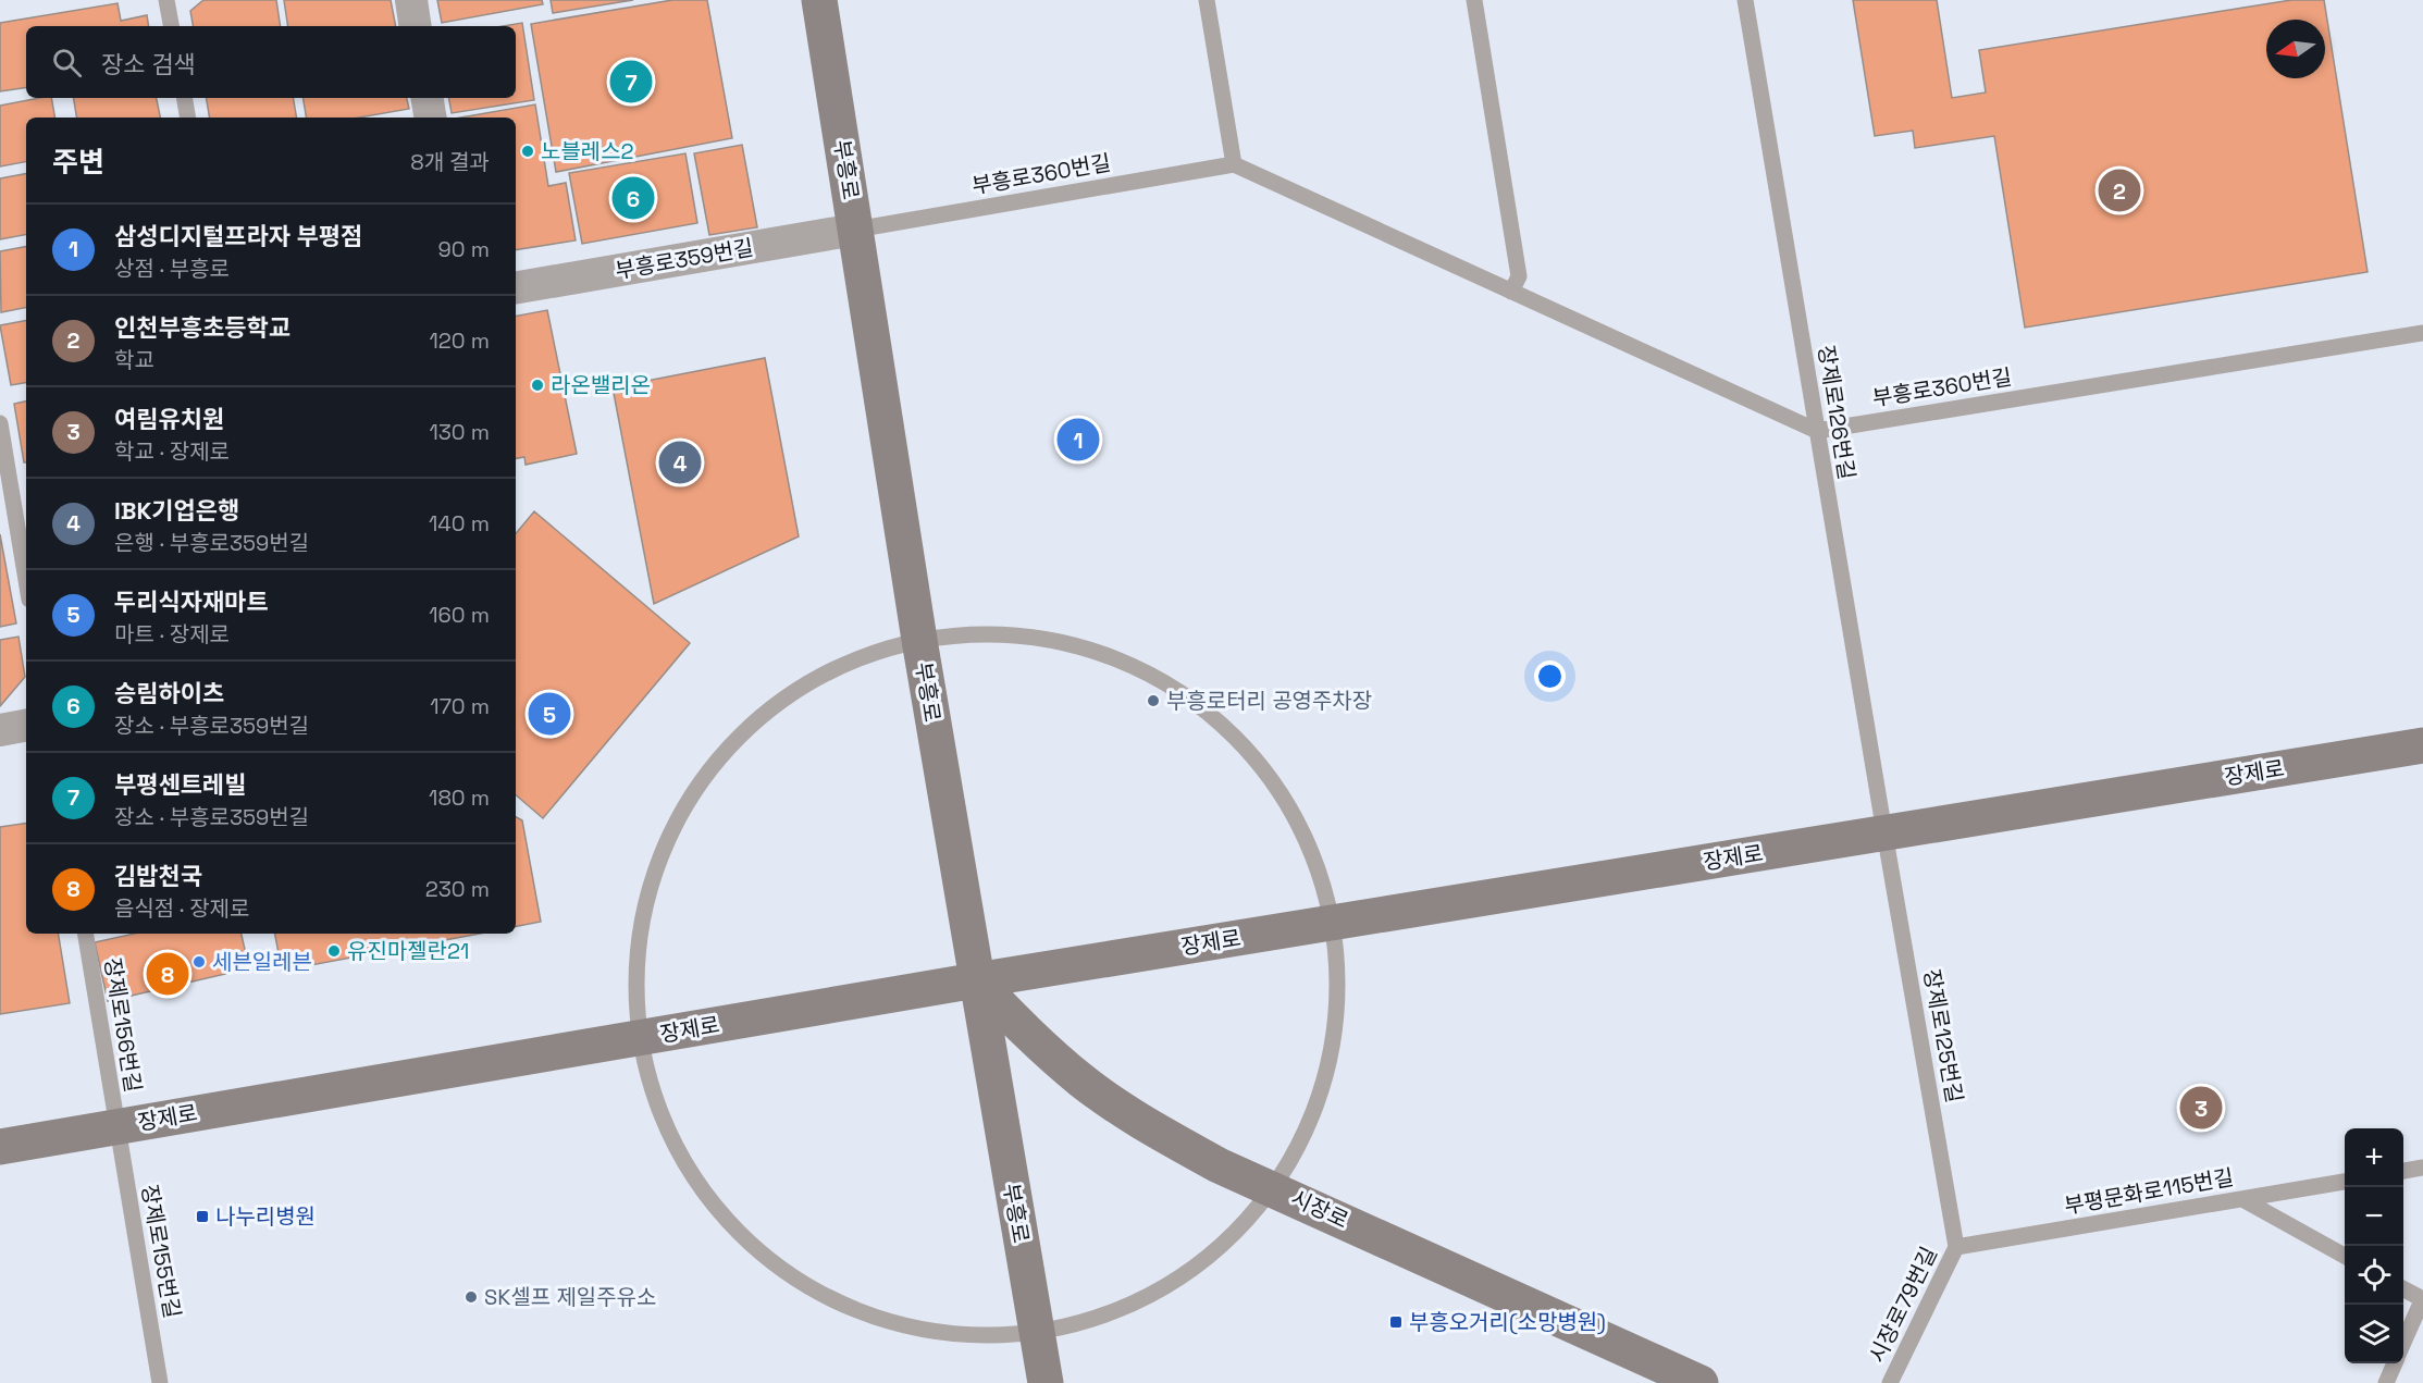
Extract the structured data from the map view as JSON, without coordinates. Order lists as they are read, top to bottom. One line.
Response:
{"streets":{"main road":["부흥로","장제로","시장로"],"street":["부흥로359번길"],"lane":["부흥로360번길","장제로126번길","장제로156번길","장제로125번길","부평문화로115번길","장제로155번길","시장로79번길"]},"crossings":[["부흥로","부흥로360번길"],["부흥로","부흥로359번길"],["부흥로","장제로"],["부흥로","시장로"],["부흥로360번길","부흥로359번길"],["부흥로360번길","장제로126번길"],["장제로126번길","장제로"],["장제로126번길","장제로125번길"],["장제로","장제로156번길"],["장제로","장제로125번길"],["장제로","시장로"],["장제로","장제로155번길"],["장제로156번길","장제로155번길"],["장제로125번길","부평문화로115번길"],["장제로125번길","시장로79번길"],["부평문화로115번길","시장로79번길"]],"places":{"other":["노블레스2","라온밸리온","부흥로터리 공영주차장","유진마젤란21","세븐일레븐","SK셀프 제일주유소"],"transit":["나누리병원","부흥오거리(소망병원)"]},"north":"left","page":{"search":"장소 검색","pins":["7","2","6","1","4","5","8","3"],"heading":["주변","8개 결과"],"list":[{"mark":"1","name":"삼성디지털프라자 부평점","note":"상점 · 부흥로","value":"90 m"},{"mark":"2","name":"인천부흥초등학교","note":"학교","value":"120 m"},{"mark":"3","name":"여림유치원","note":"학교 · 장제로","value":"130 m"},{"mark":"4","name":"IBK기업은행","note":"은행 · 부흥로359번길","value":"140 m"},{"mark":"5","name":"두리식자재마트","note":"마트 · 장제로","value":"160 m"},{"mark":"6","name":"승림하이츠","note":"장소 · 부흥로359번길","value":"170 m"},{"mark":"7","name":"부평센트레빌","note":"장소 · 부흥로359번길","value":"180 m"},{"mark":"8","name":"김밥천국","note":"음식점 · 장제로","value":"230 m"}],"map_buttons":["+","−"]}}
